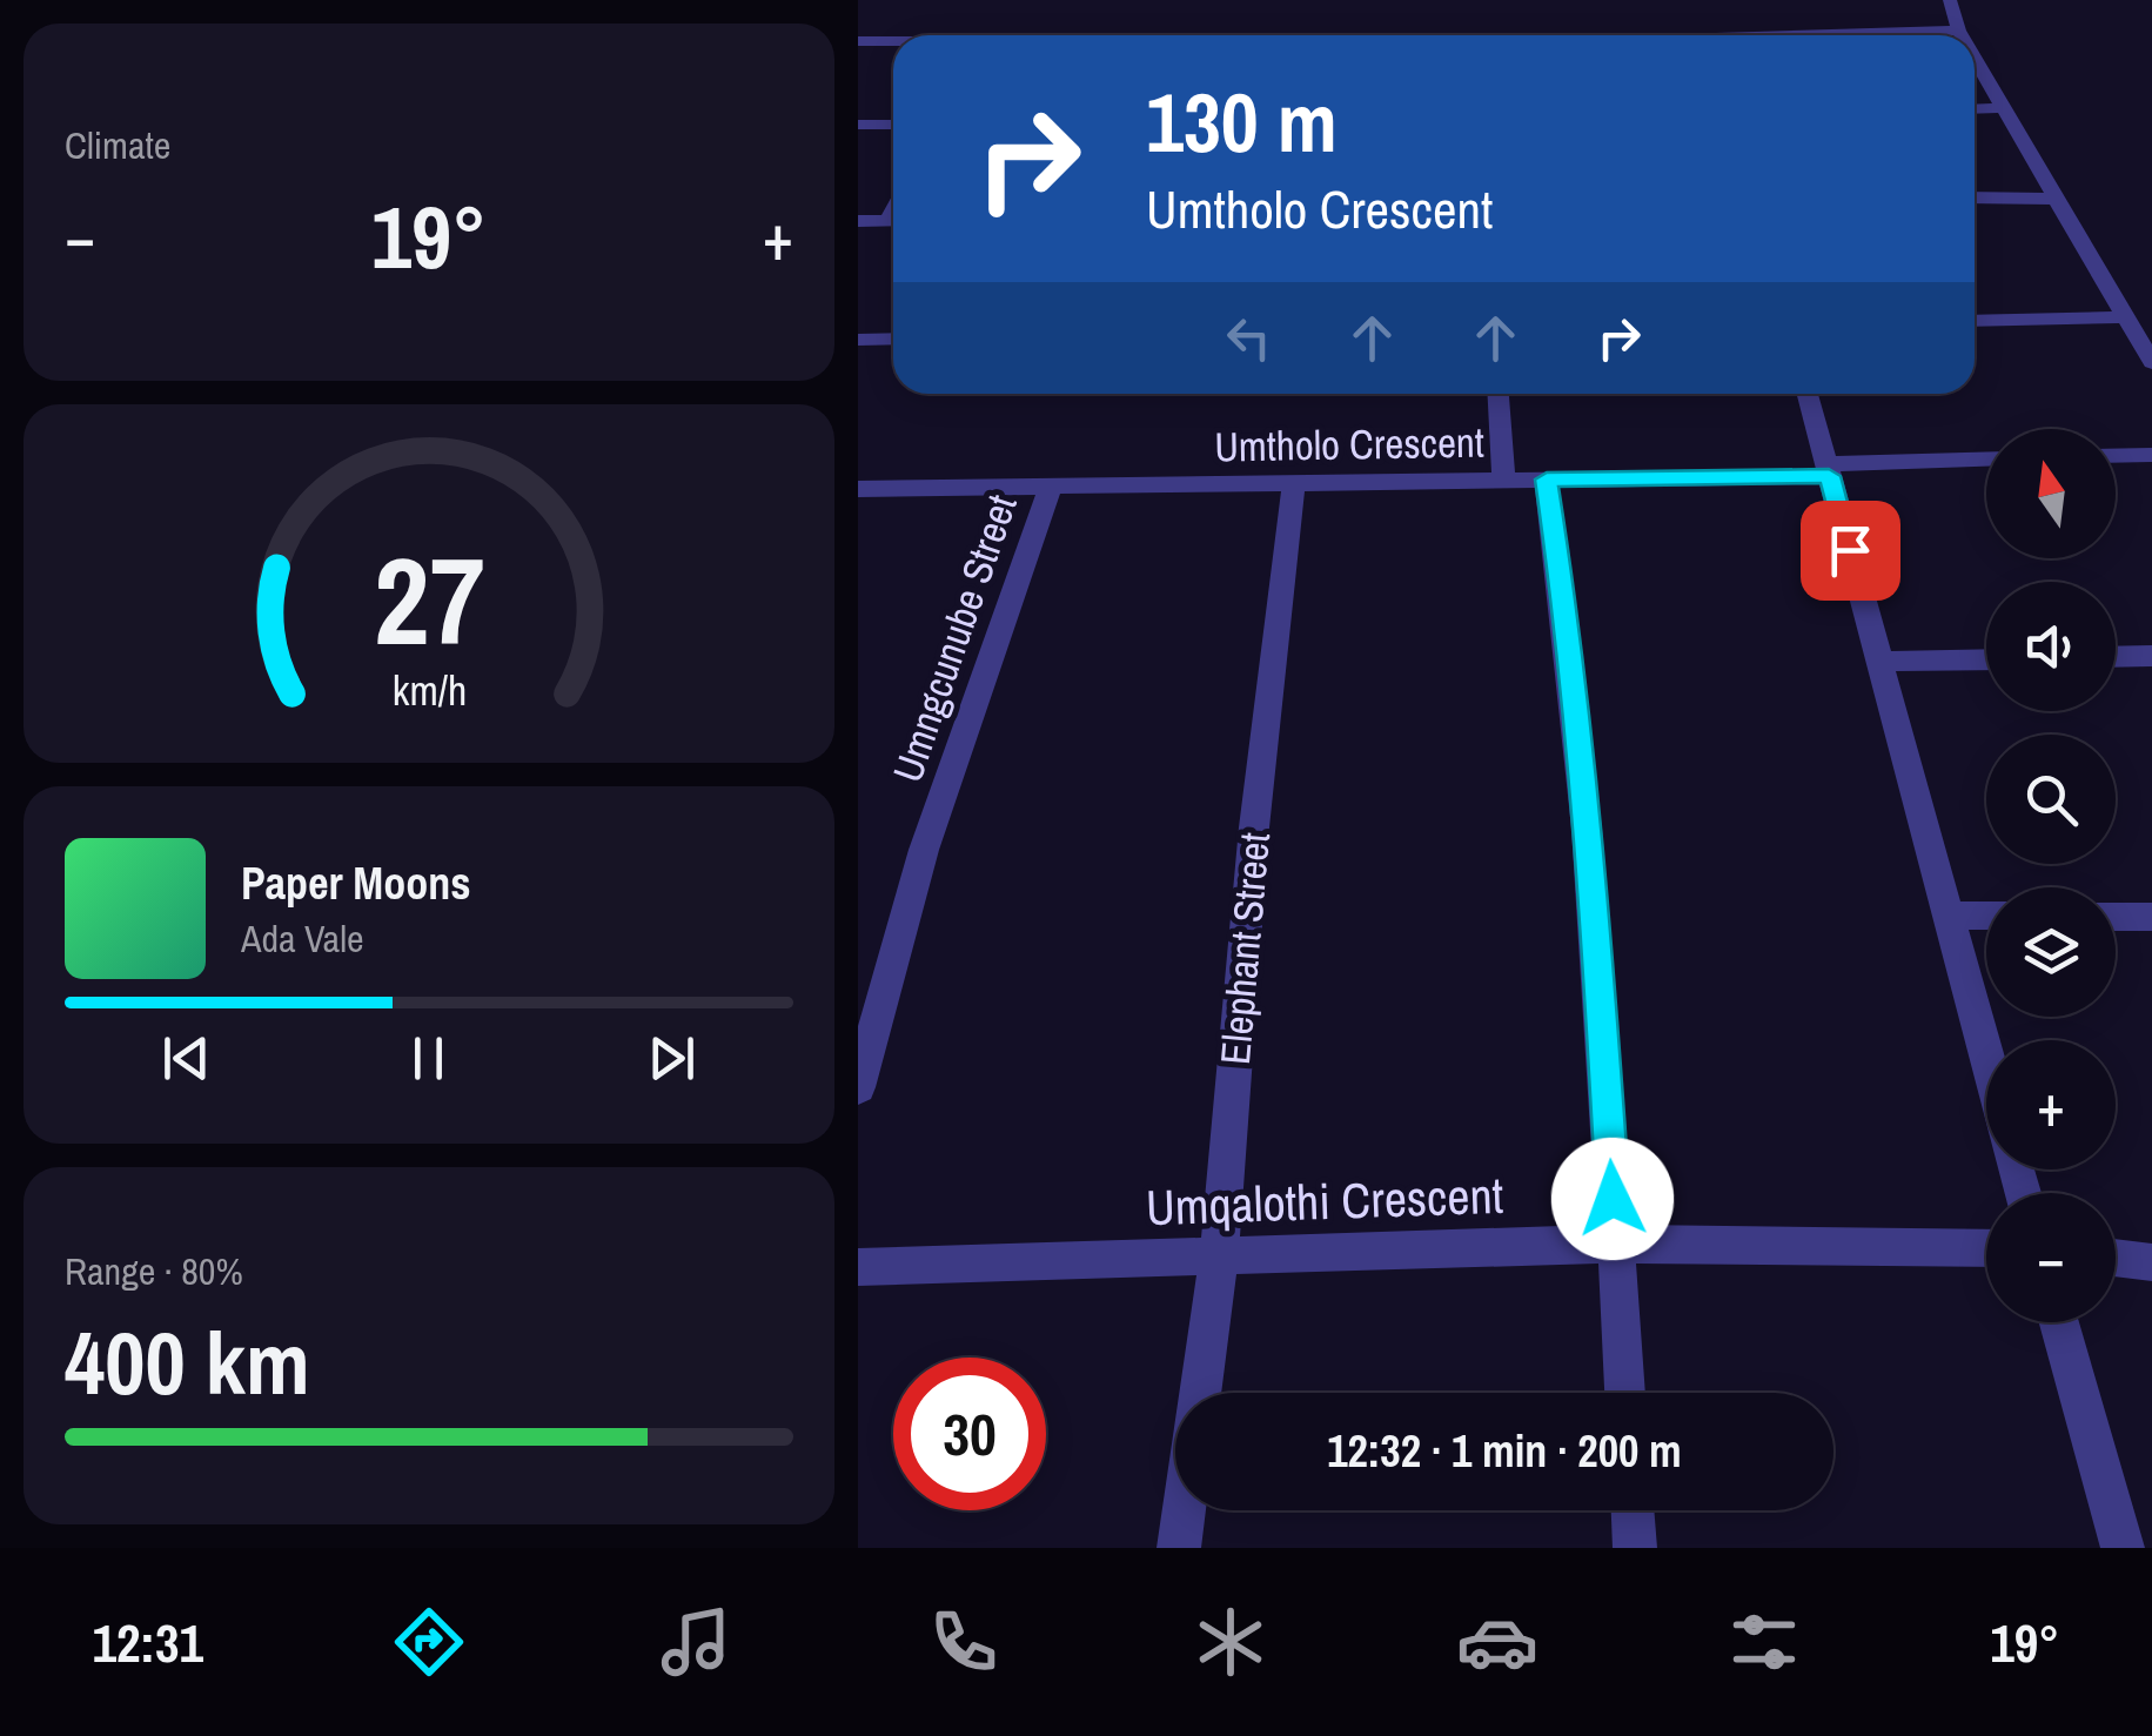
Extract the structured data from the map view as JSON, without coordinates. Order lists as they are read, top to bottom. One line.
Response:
{"streets":{"street":["Umtholo Crescent","Umngcunube Street","Elephant Street","Umqalothi Crescent"]},"crossings":[["Umtholo Crescent","Umngcunube Street"],["Umtholo Crescent","Elephant Street"],["Elephant Street","Umqalothi Crescent"]],"north":"top","page":{"tile":["Climate",["Range · 80%","400 km"]],"turn":["130 m","Umtholo Crescent"],"heat":["−","19°","+"],"map_buttons":["+","−"],"song":["Paper Moons","Ada Vale"],"limit":"30","trip":"12:32 · 1 min · 200 m","tabs":["12:31","19°"],"gauge":["27","km/h"]}}
